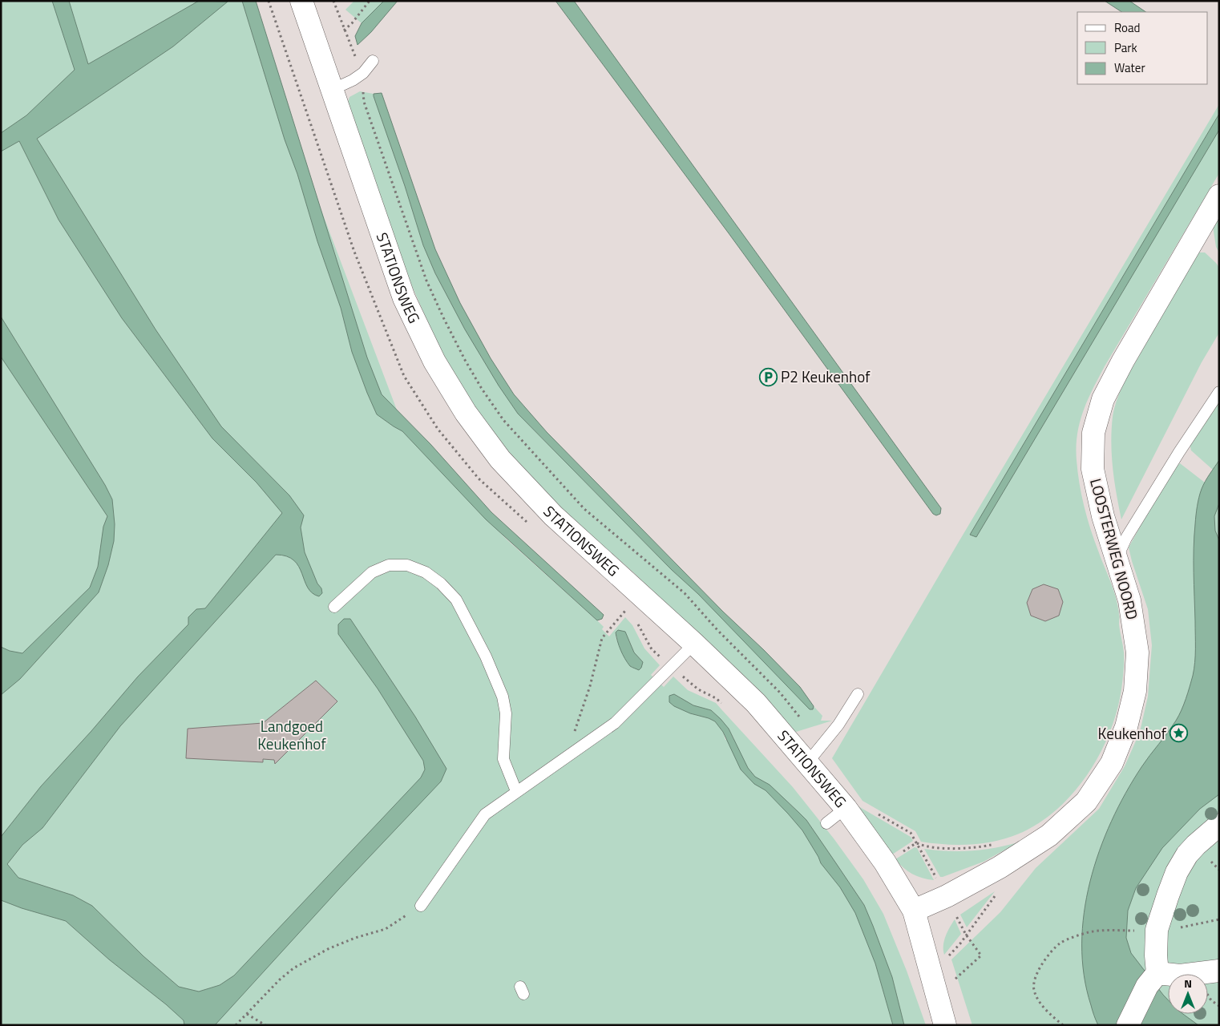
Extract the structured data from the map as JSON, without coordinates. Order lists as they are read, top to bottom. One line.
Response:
{"streets":{"main road":["STATIONSWEG","LOOSTERWEG NOORD"]},"crossings":[["STATIONSWEG","LOOSTERWEG NOORD"]],"parks":["Landgoed Keukenhof"],"places":{"parking":["P2 Keukenhof"],"place":["Keukenhof"]},"legend":["Road","Park","Water"],"north":"top"}
